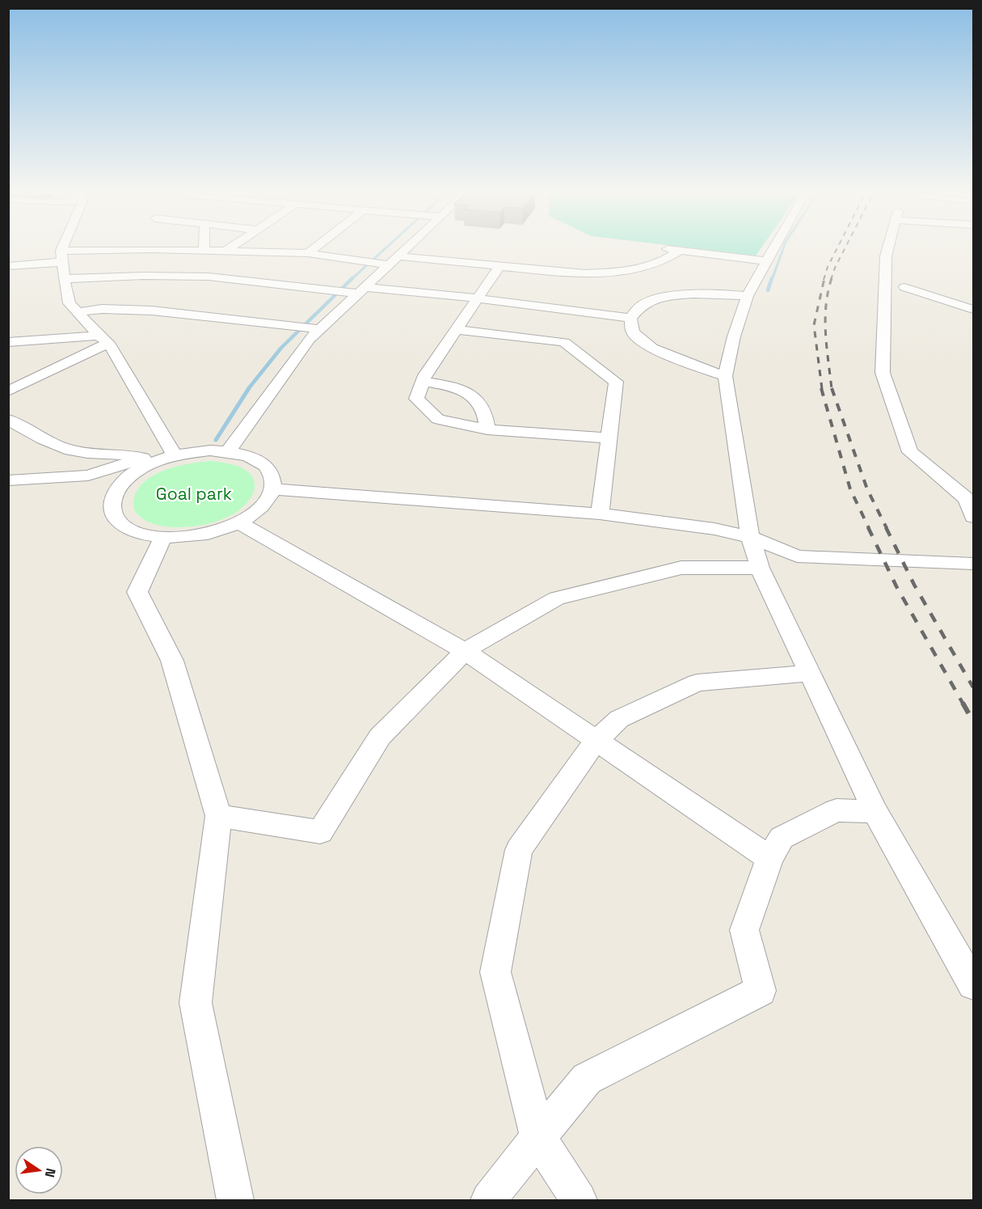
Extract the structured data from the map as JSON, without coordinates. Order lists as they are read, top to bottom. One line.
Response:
{"parks":["Goal park"],"north":"right"}
